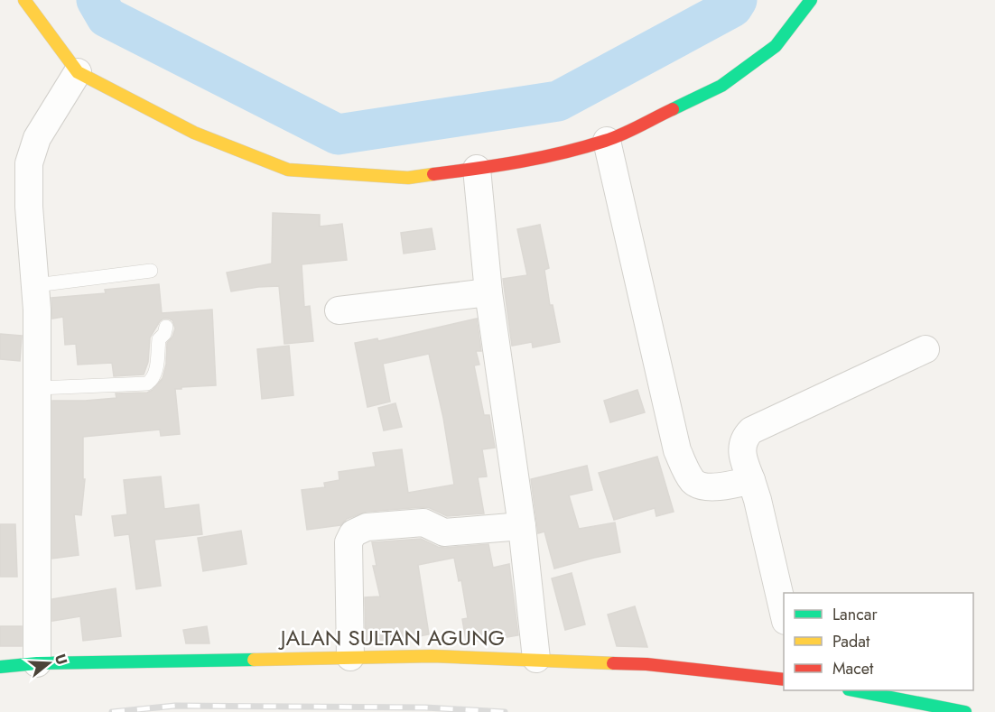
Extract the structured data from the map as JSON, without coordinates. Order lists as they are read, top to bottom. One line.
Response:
{"streets":{"street":["JALAN SULTAN AGUNG"]},"legend":["Lancar","Padat","Macet"],"north":"right"}
